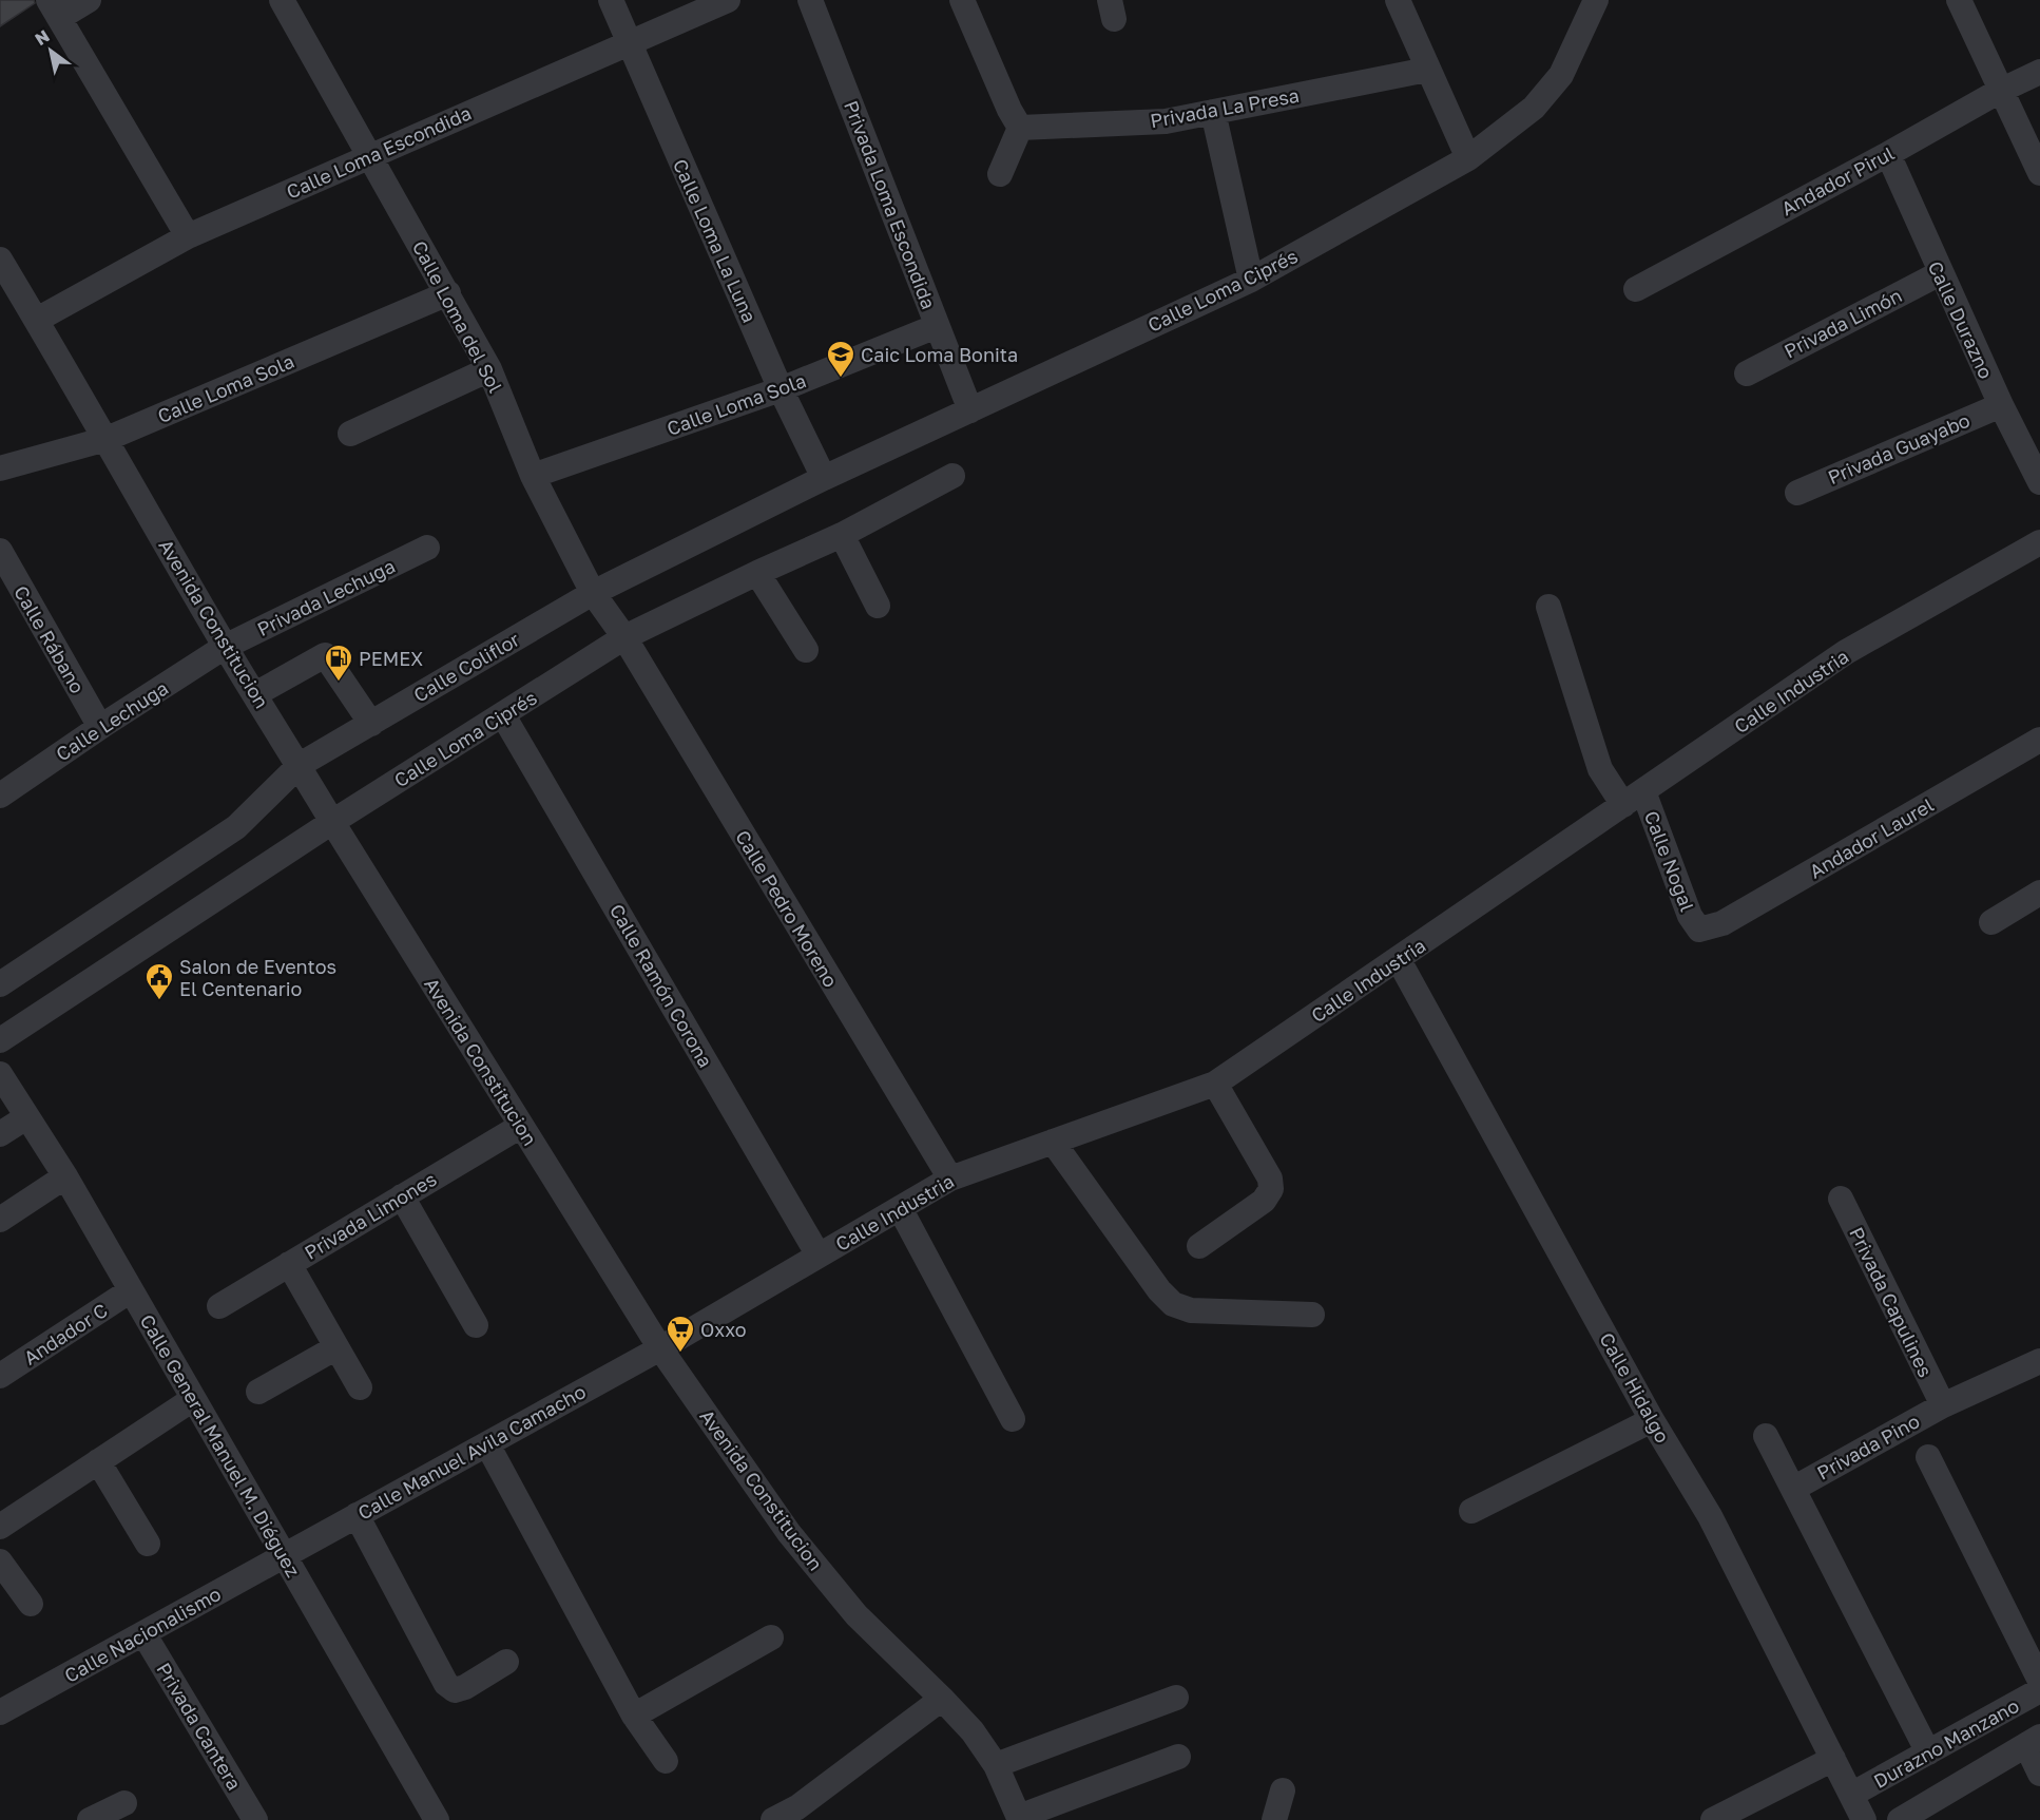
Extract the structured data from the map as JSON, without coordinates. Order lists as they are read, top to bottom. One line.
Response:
{"streets":{"street":["Privada La Presa","Calle Loma Escondida","Andador Pirul","Privada Loma Escondida","Calle Loma La Luna","Calle Loma Ciprés","Calle Loma del Sol","Calle Durazno","Privada Limón","Calle Loma Sola","Privada Guayabo","Privada Lechuga","Avenida Constitucion","Calle Rábano","Calle Coliflor","Calle Industria","Calle Lechuga","Andador Laurel","Calle Nogal","Calle Pedro Moreno","Calle Ramón Corona","Privada Limones","Privada Capulines","Andador C","Calle Hidalgo","Calle General Manuel M. Diéguez","Privada Pino","Calle Manuel Avila Camacho","Calle Nacionalismo","Privada Cantera","Durazno Manzano"]},"crossings":[["Calle Loma Escondida","Calle Loma La Luna"],["Calle Loma Escondida","Calle Loma del Sol"],["Calle Loma Escondida","Avenida Constitucion"],["Andador Pirul","Calle Durazno"],["Privada Loma Escondida","Calle Loma Ciprés"],["Privada Loma Escondida","Calle Loma Sola"],["Privada Loma Escondida","Calle Coliflor"],["Calle Loma La Luna","Calle Loma Sola"],["Calle Loma La Luna","Calle Coliflor"],["Calle Loma Ciprés","Calle Loma del Sol"],["Calle Loma Ciprés","Avenida Constitucion"],["Calle Loma Ciprés","Calle Coliflor"],["Calle Loma Ciprés","Calle Pedro Moreno"],["Calle Loma Ciprés","Calle Ramón Corona"],["Calle Loma del Sol","Calle Loma Sola"],["Calle Loma del Sol","Calle Coliflor"],["Calle Loma del Sol","Calle Pedro Moreno"],["Calle Durazno","Privada Limón"],["Calle Durazno","Privada Guayabo"],["Calle Loma Sola","Avenida Constitucion"],["Privada Lechuga","Avenida Constitucion"],["Privada Lechuga","Calle Lechuga"],["Avenida Constitucion","Calle Coliflor"],["Avenida Constitucion","Calle Industria"],["Avenida Constitucion","Calle Lechuga"],["Avenida Constitucion","Privada Limones"],["Avenida Constitucion","Calle Manuel Avila Camacho"],["Calle Rábano","Calle Lechuga"],["Calle Industria","Calle Nogal"],["Calle Industria","Calle Pedro Moreno"],["Calle Industria","Calle Ramón Corona"],["Calle Industria","Calle Hidalgo"],["Calle Industria","Calle Manuel Avila Camacho"],["Andador Laurel","Calle Nogal"],["Privada Capulines","Privada Pino"],["Andador C","Calle General Manuel M. Diéguez"],["Calle Hidalgo","Durazno Manzano"],["Calle General Manuel M. Diéguez","Calle Manuel Avila Camacho"],["Calle General Manuel M. Diéguez","Calle Nacionalismo"],["Calle Manuel Avila Camacho","Calle Nacionalismo"],["Calle Nacionalismo","Privada Cantera"]],"places":{"school or university":["Caic Loma Bonita"],"fuel station":["PEMEX"],"public building":["Salon de Eventos El Centenario"],"supermarket":["Oxxo"]},"north":"top left"}
